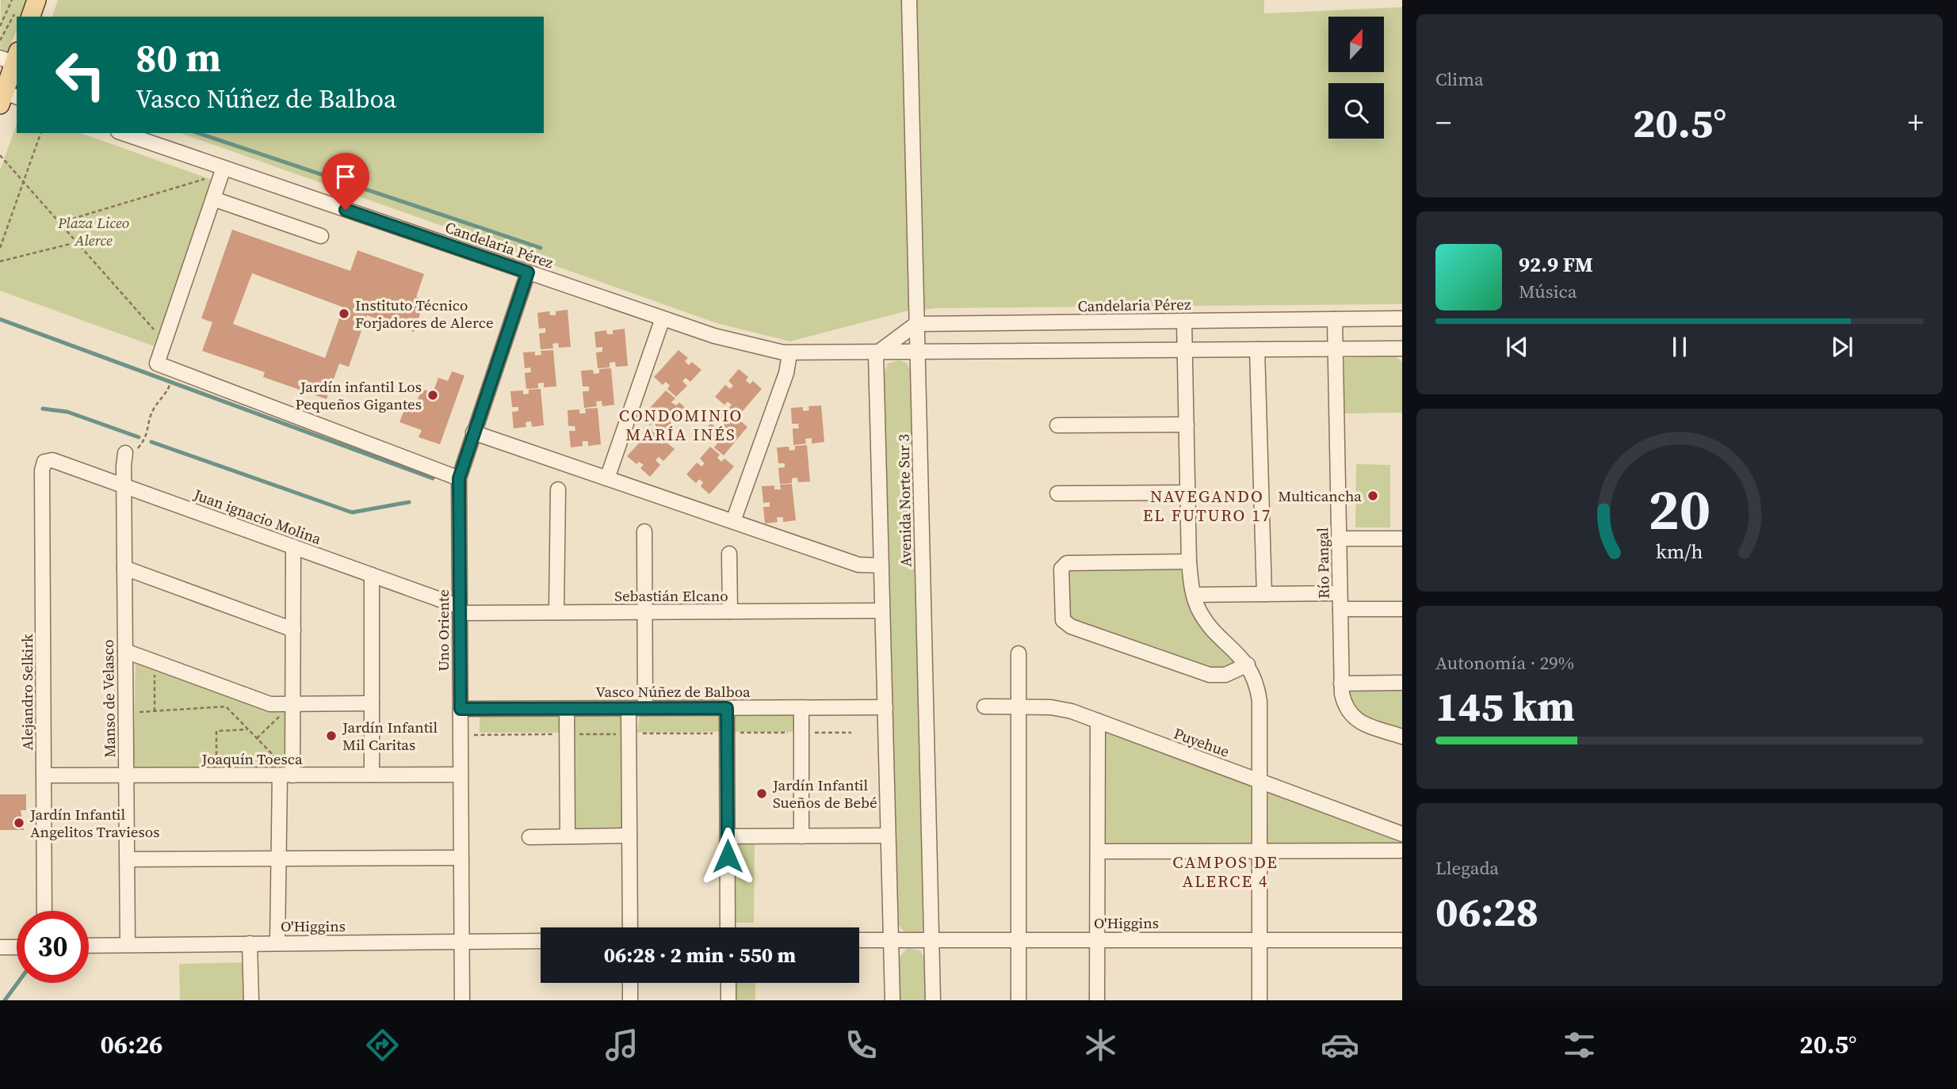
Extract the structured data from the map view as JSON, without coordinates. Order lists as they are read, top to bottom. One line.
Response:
{"streets":{"street":["Candelaria Pérez","Avenida Norte Sur 3","Juan ignacio Molina","Río Pangal","Sebastián Elcano","Uno Oriente","Vasco Núñez de Balboa","Alejandro Selkirk","Manso de Velasco","Puyehue","Joaquín Toesca","O'Higgins"]},"crossings":[["Candelaria Pérez","Avenida Norte Sur 3"],["Candelaria Pérez","Río Pangal"],["Candelaria Pérez","Uno Oriente"],["Avenida Norte Sur 3","Sebastián Elcano"],["Avenida Norte Sur 3","Vasco Núñez de Balboa"],["Avenida Norte Sur 3","O'Higgins"],["Juan ignacio Molina","Sebastián Elcano"],["Juan ignacio Molina","Uno Oriente"],["Juan ignacio Molina","Alejandro Selkirk"],["Juan ignacio Molina","Manso de Velasco"],["Sebastián Elcano","Uno Oriente"],["Uno Oriente","Vasco Núñez de Balboa"],["Uno Oriente","Joaquín Toesca"],["Uno Oriente","O'Higgins"],["Alejandro Selkirk","Joaquín Toesca"],["Manso de Velasco","Joaquín Toesca"],["Manso de Velasco","O'Higgins"]],"districts":["CONDOMINIO MARÍA INÉS","NAVEGANDO EL FUTURO 17","CAMPOS DE ALERCE 4"],"parks":["Plaza Liceo Alerce"],"places":["Instituto Técnico Forjadores de Alerce","Jardín infantil Los Pequeños Gigantes","Multicancha","Jardín Infantil Mil Caritas","Jardín Infantil Sueños de Bebé","Jardín Infantil Angelitos Traviesos"],"north":"top","page":{"tile":["Clima",["Autonomía · 29%","145 km"],["Llegada","06:28"]],"turn":["80 m","Vasco Núñez de Balboa"],"heat":["−","20.5°","+"],"song":["92.9 FM","Música"],"limit":"30","trip":"06:28 · 2 min · 550 m","tabs":["06:26","20.5°"],"gauge":["20","km/h"]}}
